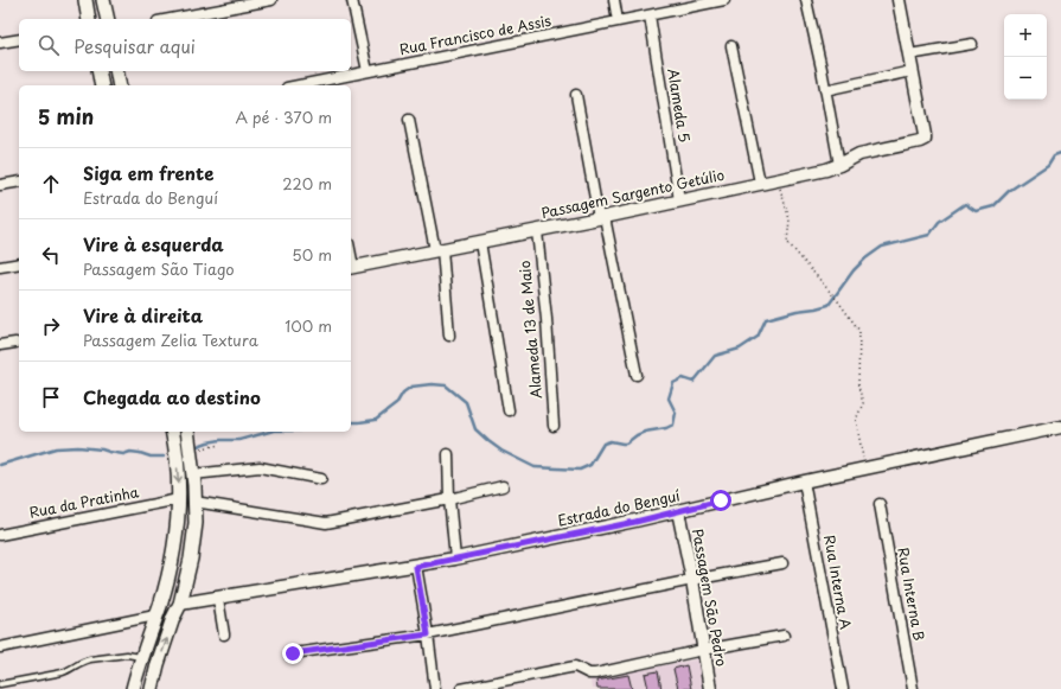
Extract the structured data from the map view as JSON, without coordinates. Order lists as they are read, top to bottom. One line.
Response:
{"streets":{"street":["Rua Francisco de Assis","Alameda 5","Passagem Sargento Getúlio","Alameda 13 de Maio","Rua da Pratinha","Estrada do Benguí","Rua Interna A","Rua Interna B","Passagem São Pedro"]},"crossings":[["Rua Francisco de Assis","Alameda 5"],["Alameda 5","Passagem Sargento Getúlio"],["Passagem Sargento Getúlio","Alameda 13 de Maio"],["Estrada do Benguí","Rua Interna A"],["Estrada do Benguí","Passagem São Pedro"]],"page":{"map_buttons":["+","−"],"search":"Pesquisar aqui","heading":["5 min","A pé · 370 m"],"list":[["Siga em frente","Estrada do Benguí","220 m"],["Vire à esquerda","Passagem São Tiago","50 m"],["Vire à direita","Passagem Zelia Textura","100 m"],"Chegada ao destino"]}}
